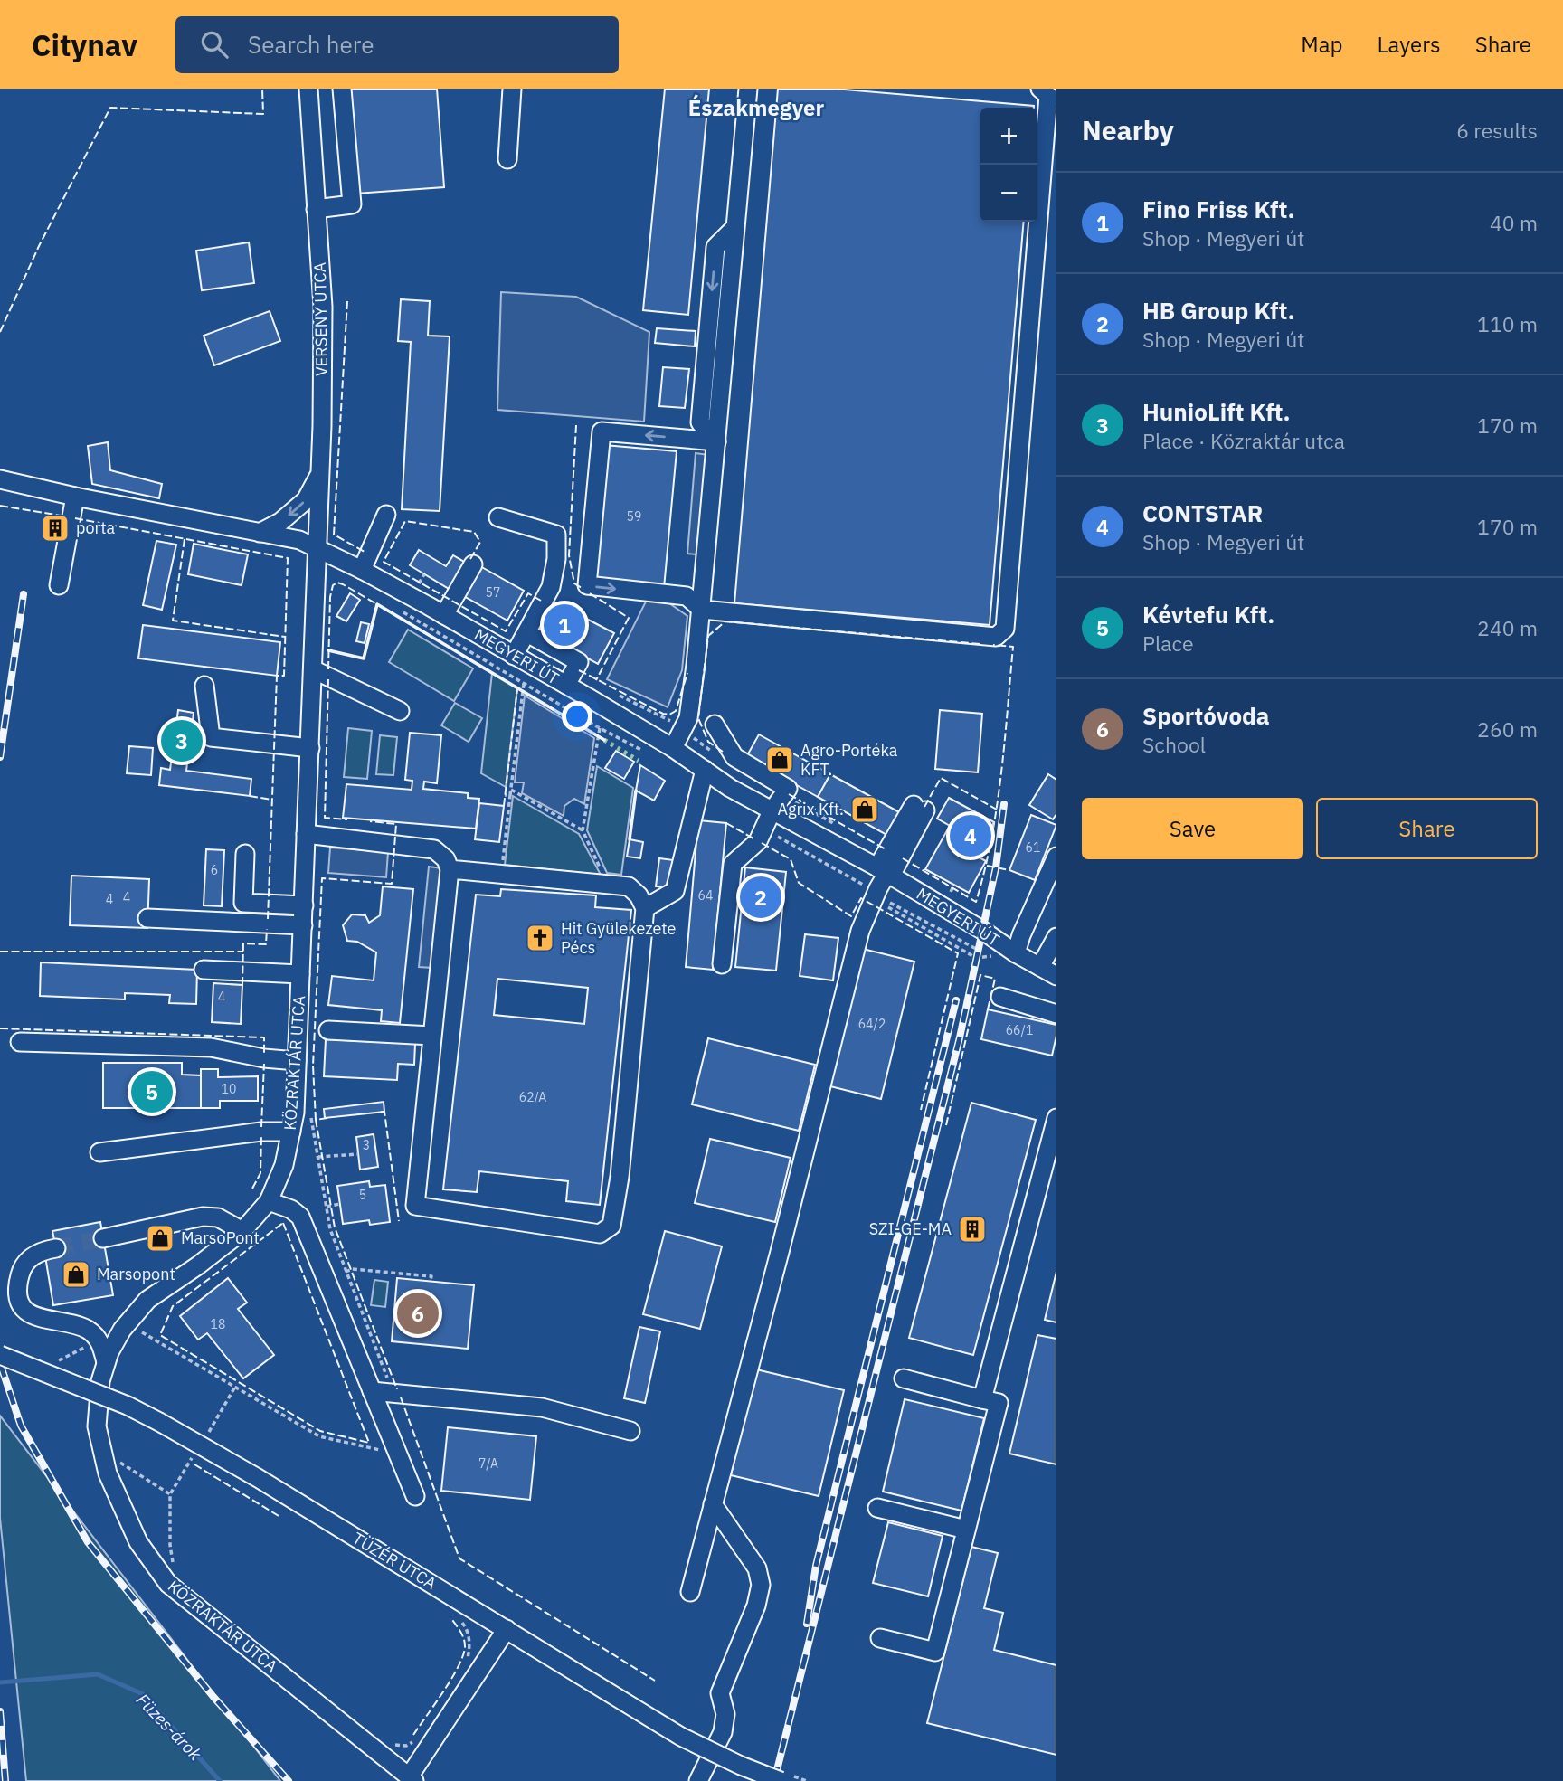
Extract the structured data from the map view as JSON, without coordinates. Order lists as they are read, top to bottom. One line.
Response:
{"streets":{"street":["VERSENY UTCA","MEGYERI ÚT","KÖZRAKTÁR UTCA","TÜZÉR UTCA"]},"crossings":[["VERSENY UTCA","MEGYERI ÚT"],["VERSENY UTCA","KÖZRAKTÁR UTCA"],["MEGYERI ÚT","KÖZRAKTÁR UTCA"]],"districts":["Északmegyer"],"water":["Füzes-árok"],"places":{"building":["porta","SZI-GE-MA"],"shop":["Agro-Portéka KFT.","Agrix Kft.","MarsoPont","Marsopont"],"church":["Hit Gyülekezete Pécs"]},"house_numbers":["59","57","61","6","64","4","4","4","64/2","66/1","10","62/A","3","5","18","7/A"],"page":{"header":"Citynav","search":"Search here","nav":["Map","Layers","Share"],"heading":["Nearby","6 results"],"map_buttons":["+","−"],"list":[{"mark":"1","name":"Fino Friss Kft.","note":"Shop · Megyeri út","value":"40 m"},{"mark":"2","name":"HB Group Kft.","note":"Shop · Megyeri út","value":"110 m"},{"mark":"3","name":"HunioLift Kft.","note":"Place · Közraktár utca","value":"170 m"},{"mark":"4","name":"CONTSTAR","note":"Shop · Megyeri út","value":"170 m"},{"mark":"5","name":"Kévtefu Kft.","note":"Place","value":"240 m"},{"mark":"6","name":"Sportóvoda","note":"School","value":"260 m"}],"pins":["1","3","4","2","5","6"],"buttons":["Save","Share"]}}
